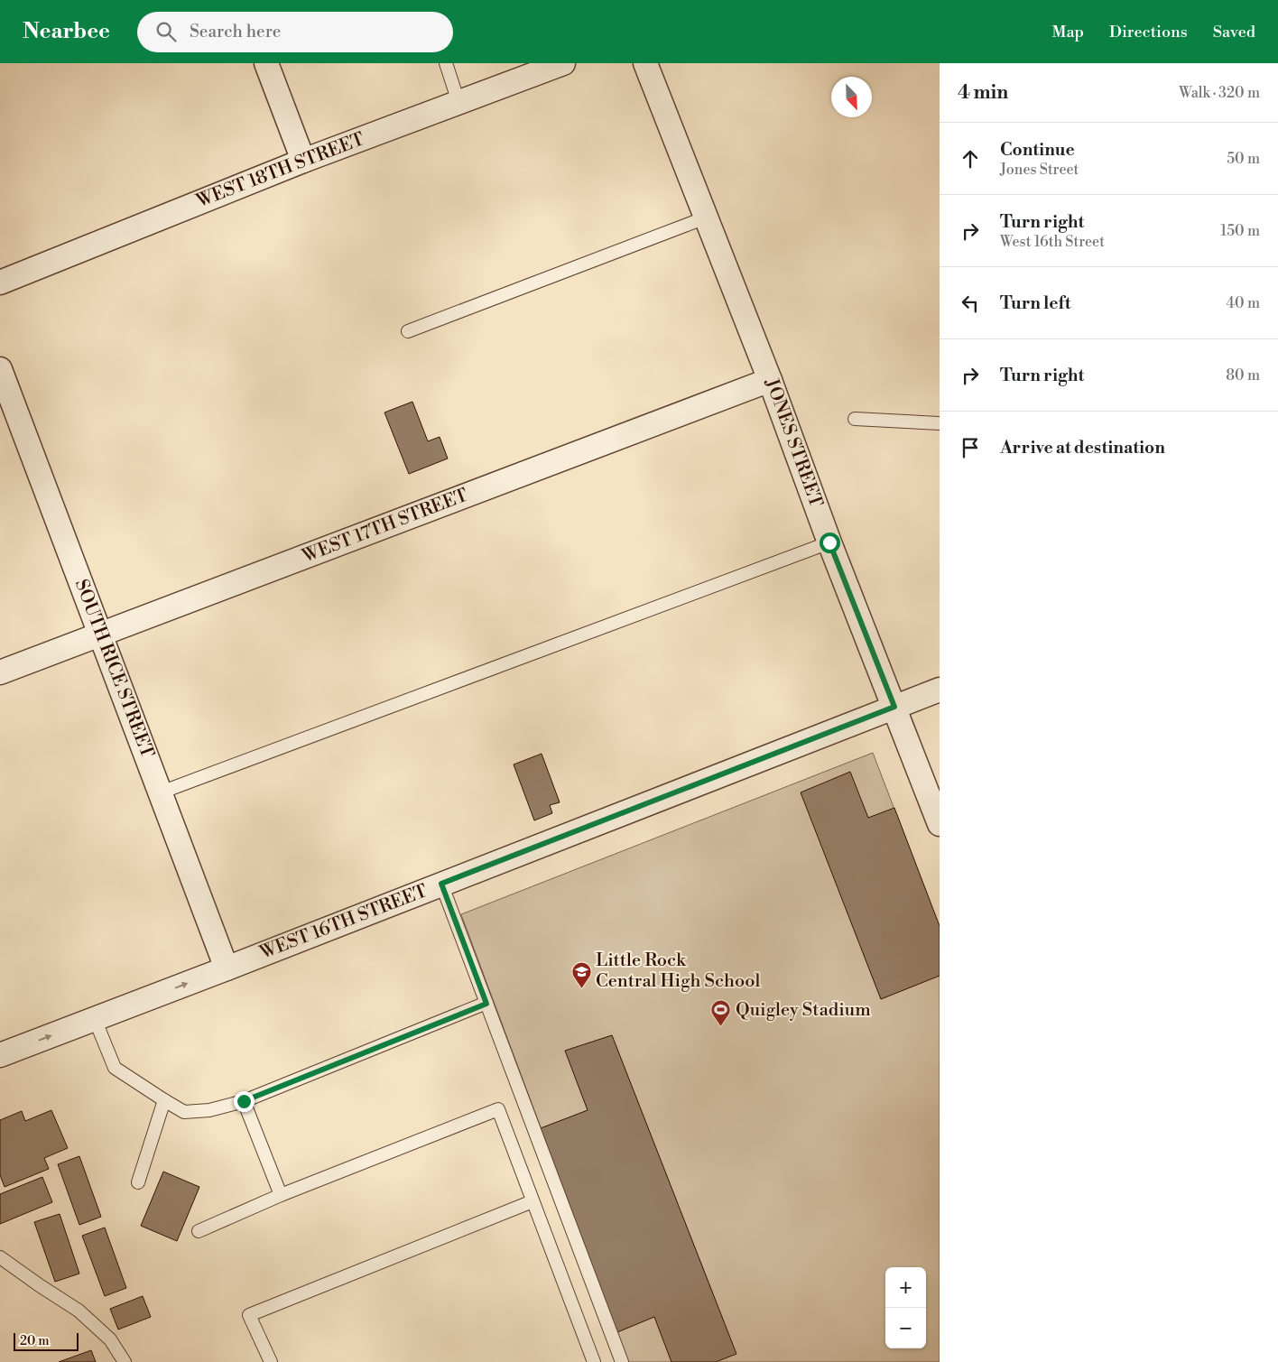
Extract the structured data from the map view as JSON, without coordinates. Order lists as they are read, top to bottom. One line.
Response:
{"streets":{"street":["WEST 18TH STREET","JONES STREET","WEST 17TH STREET","SOUTH RICE STREET","WEST 16TH STREET"]},"crossings":[["JONES STREET","WEST 17TH STREET"],["JONES STREET","WEST 16TH STREET"],["WEST 17TH STREET","SOUTH RICE STREET"],["SOUTH RICE STREET","WEST 16TH STREET"]],"places":{"school or university":["Little Rock Central High School"],"sports":["Quigley Stadium"]},"scale_bar":"20 m","north":"bottom right","page":{"header":"Nearbee","search":"Search here","nav":["Map","Directions","Saved"],"heading":["4 min","Walk · 320 m"],"list":[["Continue","Jones Street","50 m"],["Turn right","West 16th Street","150 m"],["Turn left","40 m"],["Turn right","80 m"],"Arrive at destination"],"map_buttons":["+","−"],"scale":"20 m"}}
